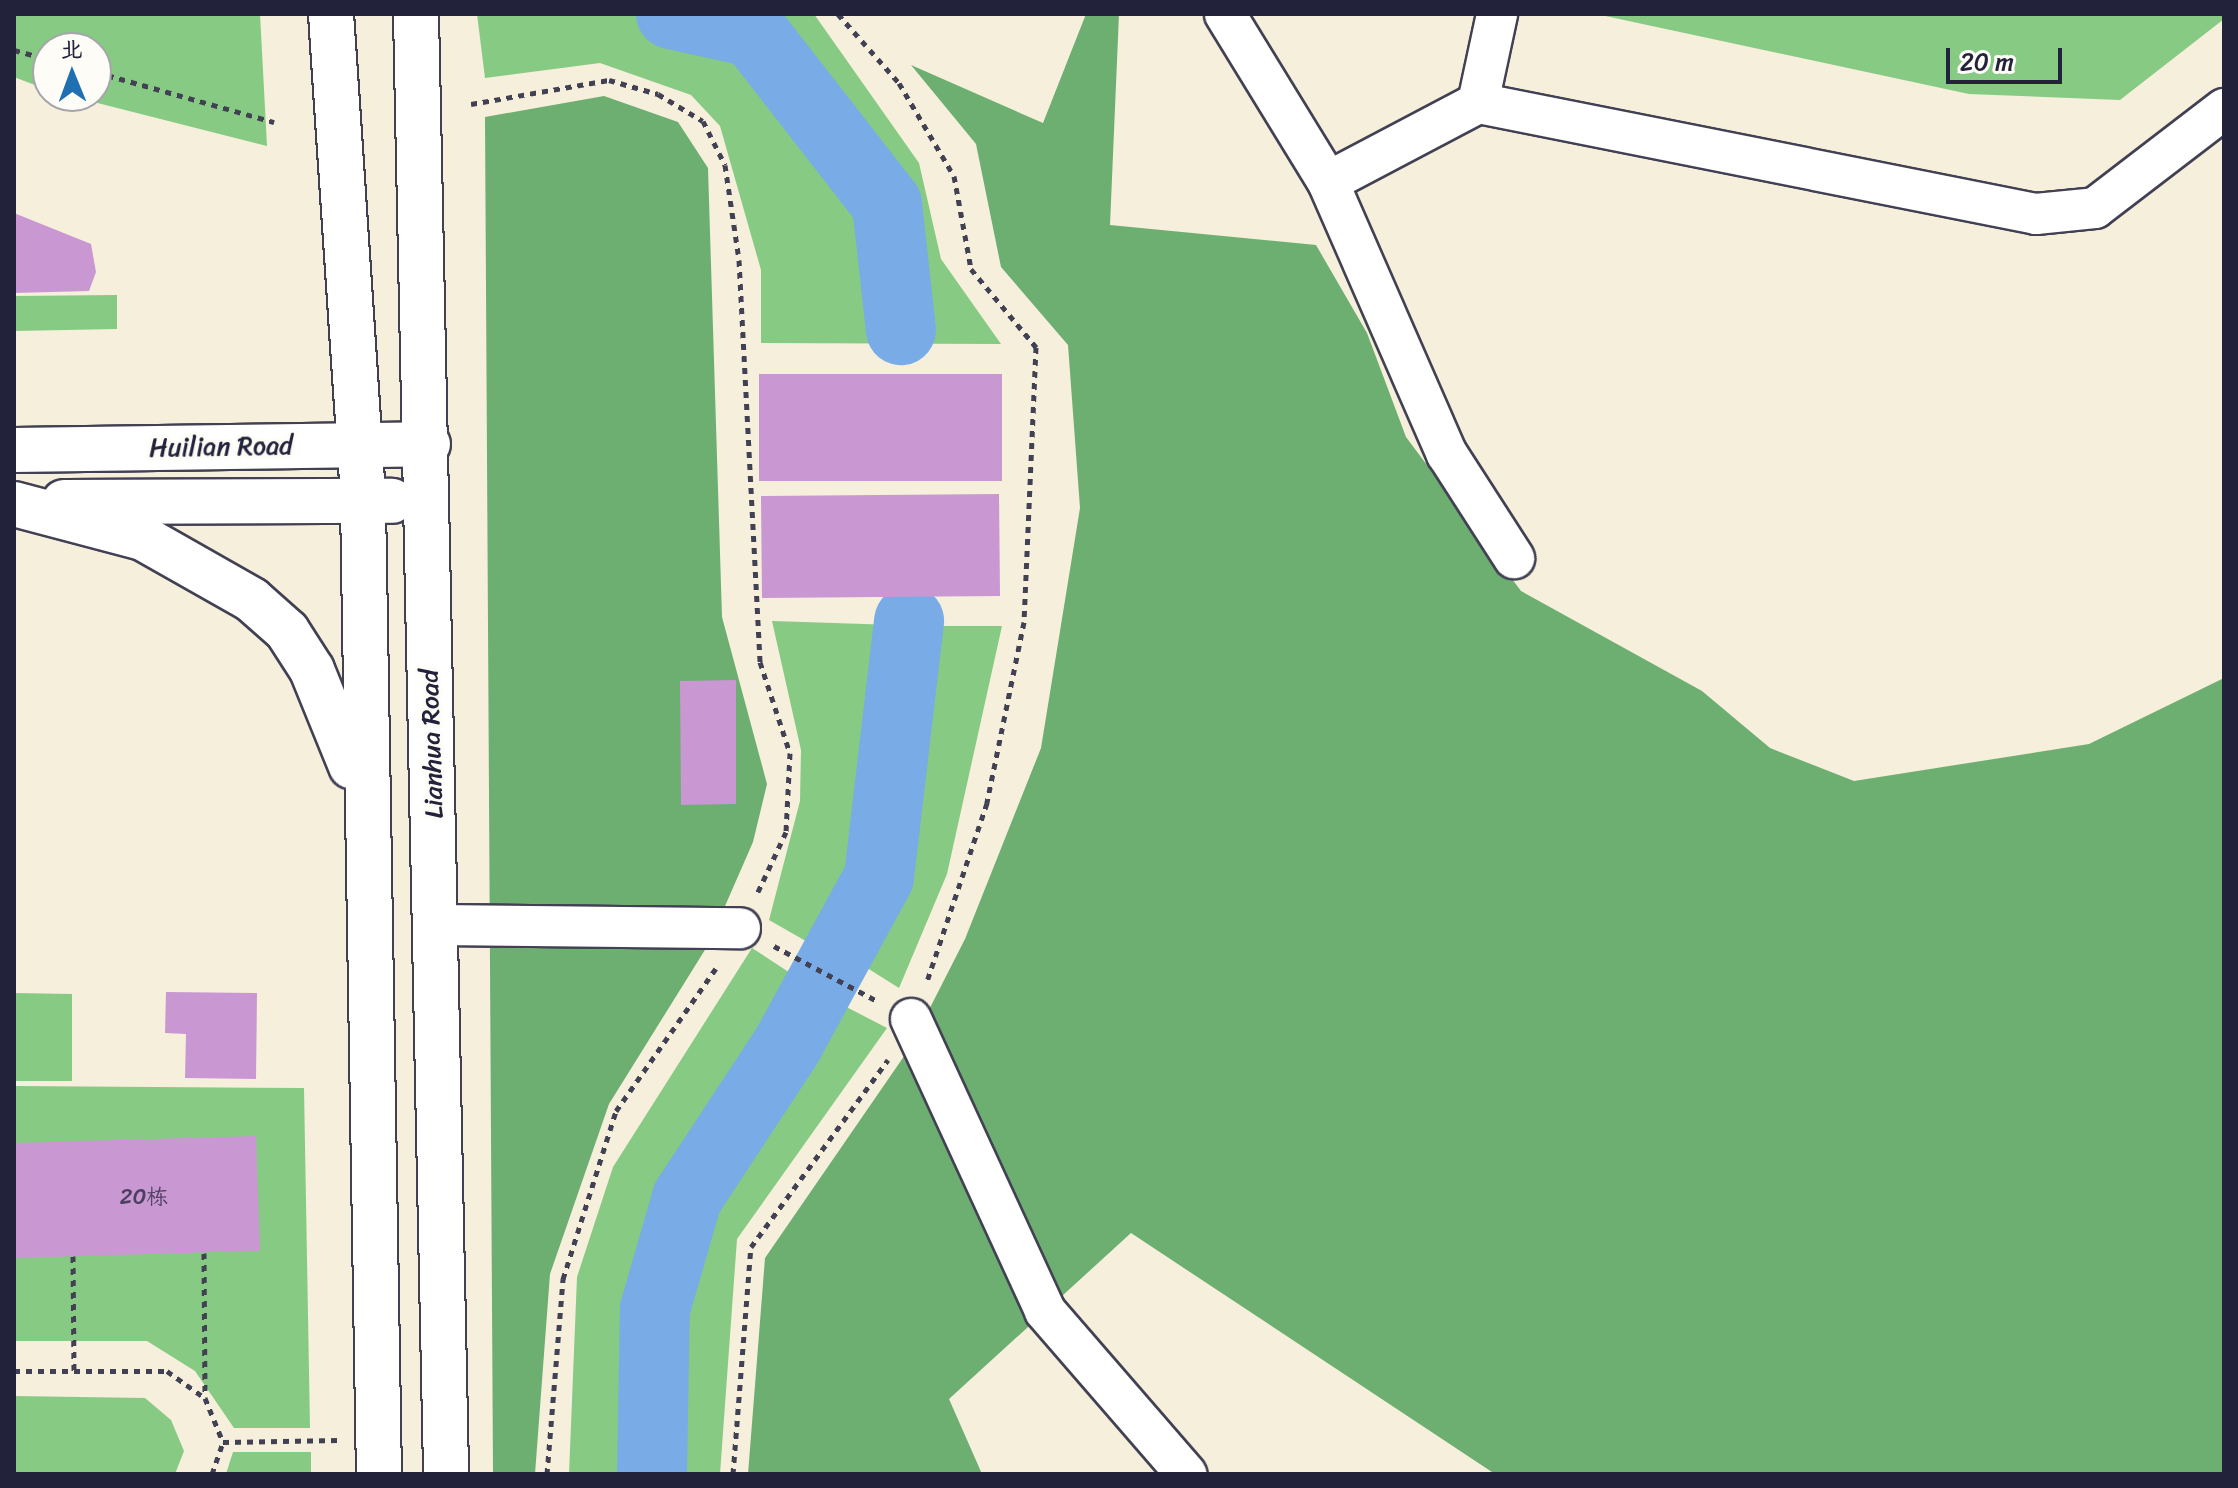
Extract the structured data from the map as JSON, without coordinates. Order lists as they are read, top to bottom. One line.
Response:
{"streets":{"street":["Huilian Road","Lianhua Road"]},"crossings":[["Huilian Road","Lianhua Road"]],"house_numbers":["20栋"],"scale_bar":"20 m","north":"top"}
